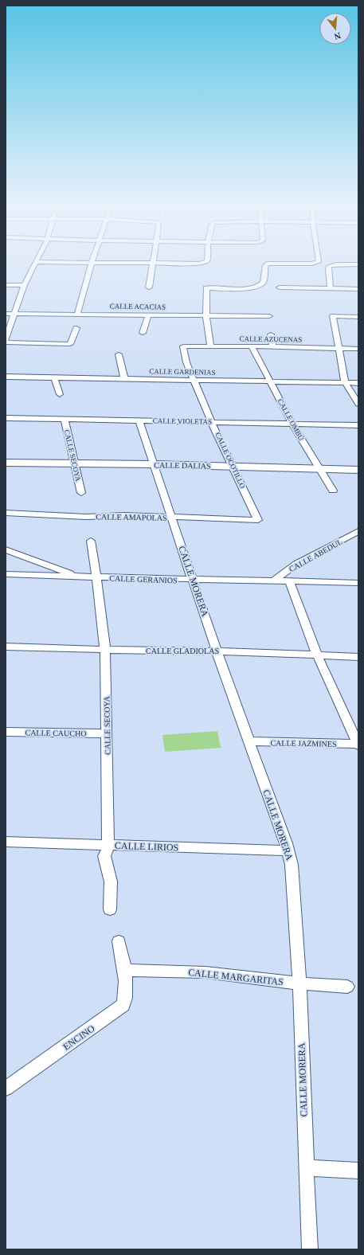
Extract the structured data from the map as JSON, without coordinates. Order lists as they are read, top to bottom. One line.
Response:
{"streets":{"street":["CALLE ACACIAS","CALLE AZUCENAS","CALLE GARDENIAS","CALLE OMBÚ","CALLE VIOLETAS","CALLE SECOYA","CALLE OCOTILLO","CALLE DALIAS","CALLE AMAPOLAS","CALLE ABEDUL","CALLE GERANIOS","CALLE MORERA","CALLE GLADIOLAS","CALLE CAUCHO","CALLE JAZMINES","CALLE LIRIOS","CALLE MARGARITAS","ENCINO"]},"crossings":[["CALLE AZUCENAS","CALLE OMBÚ"],["CALLE AZUCENAS","CALLE OCOTILLO"],["CALLE GARDENIAS","CALLE OMBÚ"],["CALLE GARDENIAS","CALLE OCOTILLO"],["CALLE OMBÚ","CALLE VIOLETAS"],["CALLE OMBÚ","CALLE DALIAS"],["CALLE VIOLETAS","CALLE SECOYA"],["CALLE VIOLETAS","CALLE OCOTILLO"],["CALLE VIOLETAS","CALLE MORERA"],["CALLE SECOYA","CALLE DALIAS"],["CALLE SECOYA","CALLE GERANIOS"],["CALLE SECOYA","CALLE GLADIOLAS"],["CALLE SECOYA","CALLE CAUCHO"],["CALLE SECOYA","CALLE LIRIOS"],["CALLE OCOTILLO","CALLE DALIAS"],["CALLE OCOTILLO","CALLE AMAPOLAS"],["CALLE DALIAS","CALLE MORERA"],["CALLE AMAPOLAS","CALLE MORERA"],["CALLE ABEDUL","CALLE GERANIOS"],["CALLE GERANIOS","CALLE MORERA"],["CALLE MORERA","CALLE GLADIOLAS"],["CALLE MORERA","CALLE JAZMINES"],["CALLE MORERA","CALLE LIRIOS"],["CALLE MORERA","CALLE MARGARITAS"],["CALLE MARGARITAS","ENCINO"]],"north":"bottom"}
